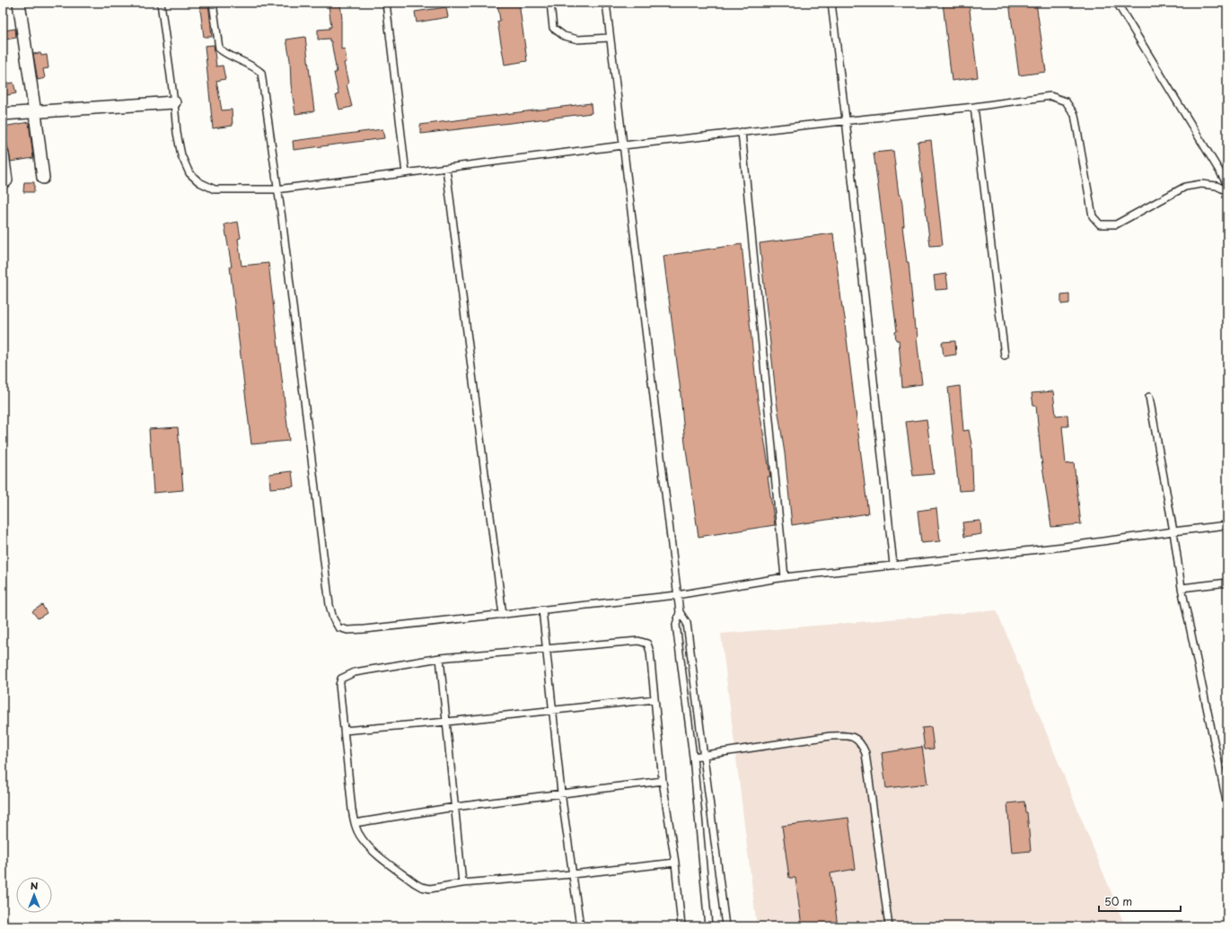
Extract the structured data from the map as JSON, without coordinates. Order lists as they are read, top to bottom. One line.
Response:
{"scale_bar":"50 m","north":"top"}
